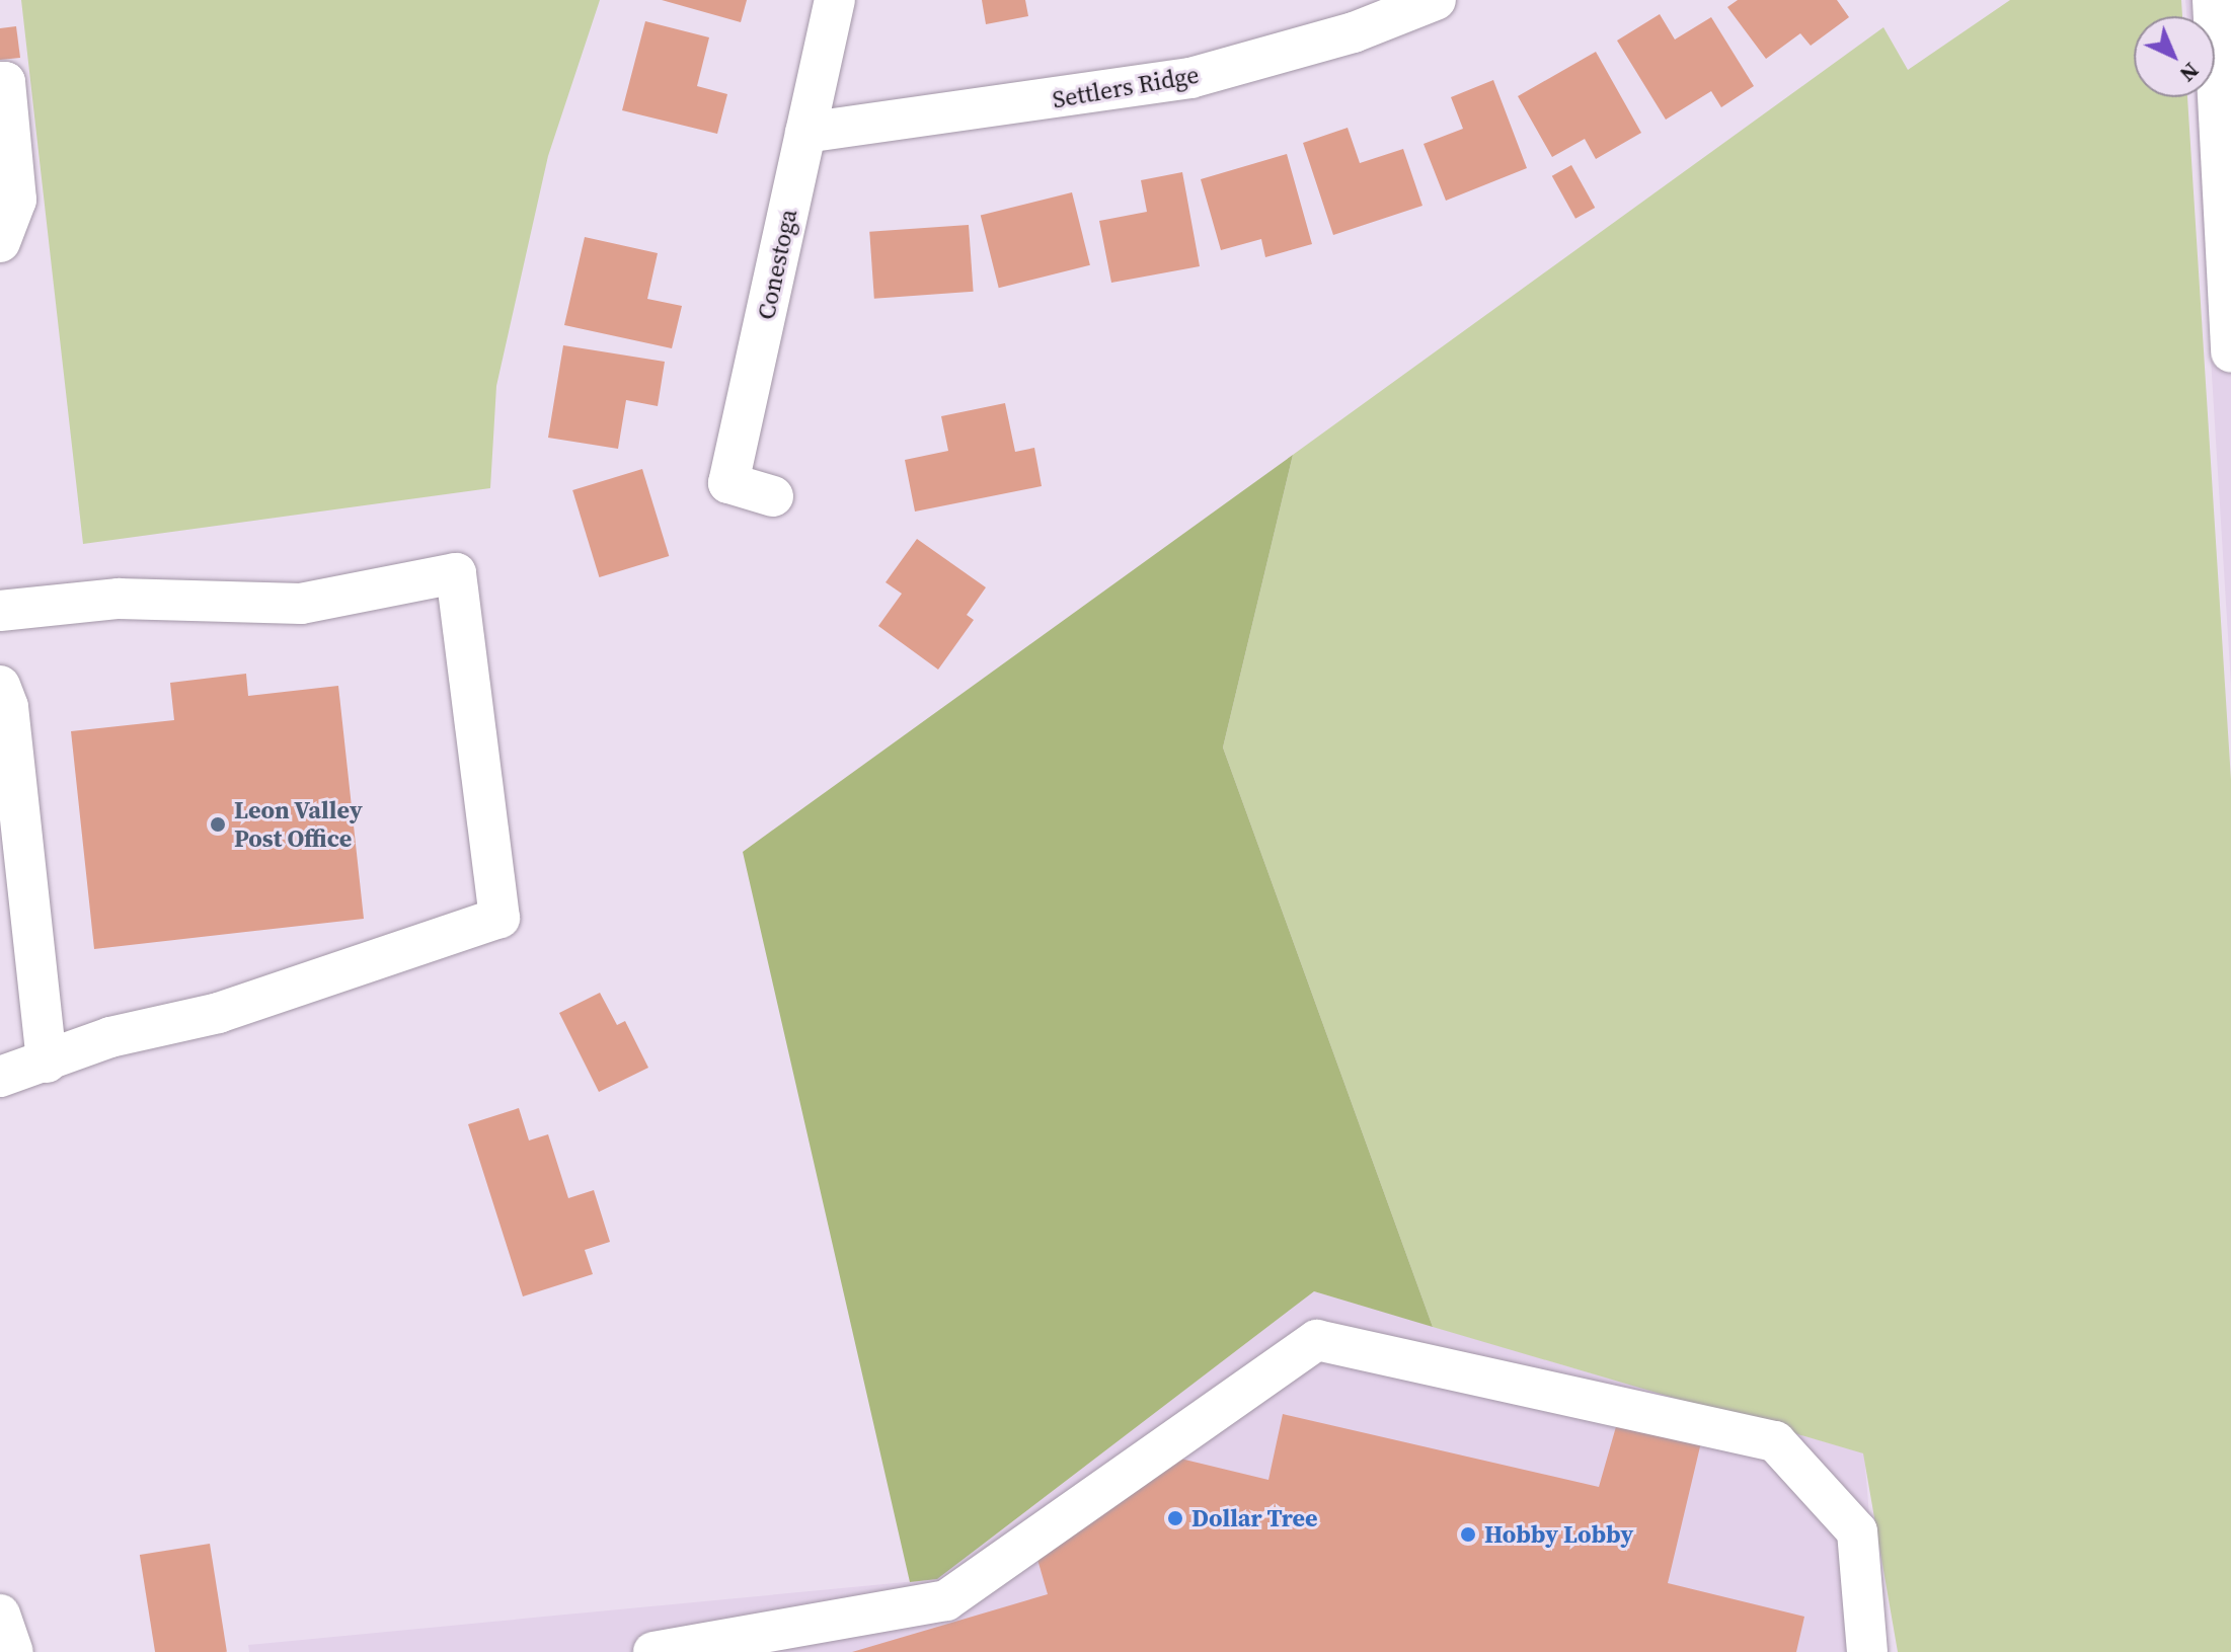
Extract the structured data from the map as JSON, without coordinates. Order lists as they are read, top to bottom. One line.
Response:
{"streets":{"street":["Settlers Ridge","Conestoga"]},"crossings":[["Settlers Ridge","Conestoga"]],"places":["Leon Valley Post Office","Dollar Tree","Hobby Lobby"],"north":"bottom right"}
